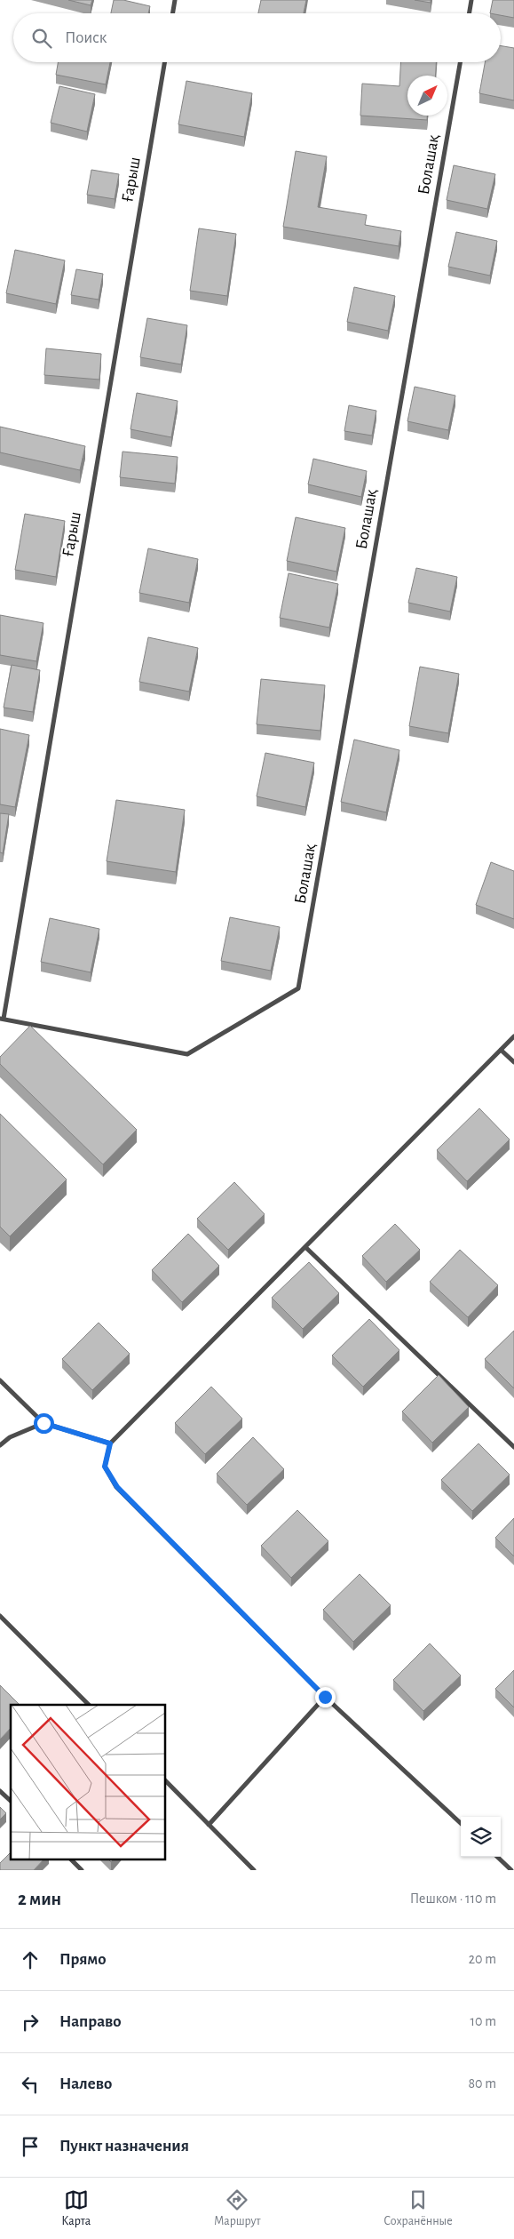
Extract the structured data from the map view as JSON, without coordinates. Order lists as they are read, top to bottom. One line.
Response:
{"streets":{"street":["Болашақ","Ғарыш"]},"crossings":[["Болашақ","Ғарыш"]],"north":"top right","page":{"search":"Поиск","heading":["2 мин","Пешком · 110 m"],"list":[["Прямо","20 m"],["Направо","10 m"],["Налево","80 m"],"Пункт назначения"],"nav":["Карта","Маршрут","Сохранённые"]}}
